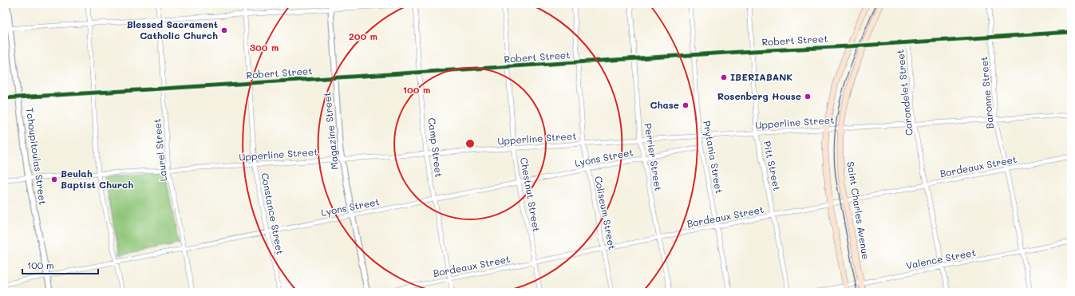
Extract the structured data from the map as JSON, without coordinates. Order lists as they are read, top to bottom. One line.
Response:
{"streets":{"main road":["Saint Charles Avenue"],"street":["Robert Street","Carondelet Street","Baronne Street","Upperline Street","Magazine Street","Camp Street","Laurel Street","Tchoupitoulas Street","Perrier Street","Prytania Street","Lyons Street","Pitt Street","Bordeaux Street","Chestnut Street","Coliseum Street","Constance Street","Valence Street"]},"crossings":[["Robert Street","Carondelet Street"],["Robert Street","Baronne Street"],["Robert Street","Magazine Street"],["Robert Street","Camp Street"],["Robert Street","Laurel Street"],["Robert Street","Tchoupitoulas Street"],["Robert Street","Perrier Street"],["Robert Street","Prytania Street"],["Robert Street","Pitt Street"],["Robert Street","Chestnut Street"],["Robert Street","Saint Charles Avenue"],["Robert Street","Coliseum Street"],["Robert Street","Constance Street"],["Carondelet Street","Upperline Street"],["Carondelet Street","Bordeaux Street"],["Carondelet Street","Valence Street"],["Baronne Street","Upperline Street"],["Baronne Street","Bordeaux Street"],["Baronne Street","Valence Street"],["Upperline Street","Magazine Street"],["Upperline Street","Camp Street"],["Upperline Street","Laurel Street"],["Upperline Street","Tchoupitoulas Street"],["Upperline Street","Perrier Street"],["Upperline Street","Prytania Street"],["Upperline Street","Pitt Street"],["Upperline Street","Chestnut Street"],["Upperline Street","Saint Charles Avenue"],["Upperline Street","Coliseum Street"],["Upperline Street","Constance Street"],["Magazine Street","Lyons Street"],["Camp Street","Lyons Street"],["Camp Street","Bordeaux Street"],["Laurel Street","Lyons Street"],["Tchoupitoulas Street","Lyons Street"],["Perrier Street","Lyons Street"],["Perrier Street","Bordeaux Street"],["Prytania Street","Lyons Street"],["Prytania Street","Bordeaux Street"],["Lyons Street","Chestnut Street"],["Lyons Street","Coliseum Street"],["Lyons Street","Constance Street"],["Pitt Street","Bordeaux Street"],["Bordeaux Street","Chestnut Street"],["Bordeaux Street","Saint Charles Avenue"],["Bordeaux Street","Coliseum Street"],["Saint Charles Avenue","Valence Street"]],"places":["Blessed Sacrament Catholic Church","IBERIABANK","Rosenberg House","Chase","Beulah Baptist Church"],"scale_bar":"100 m","rings":["200 m","300 m","100 m"]}
